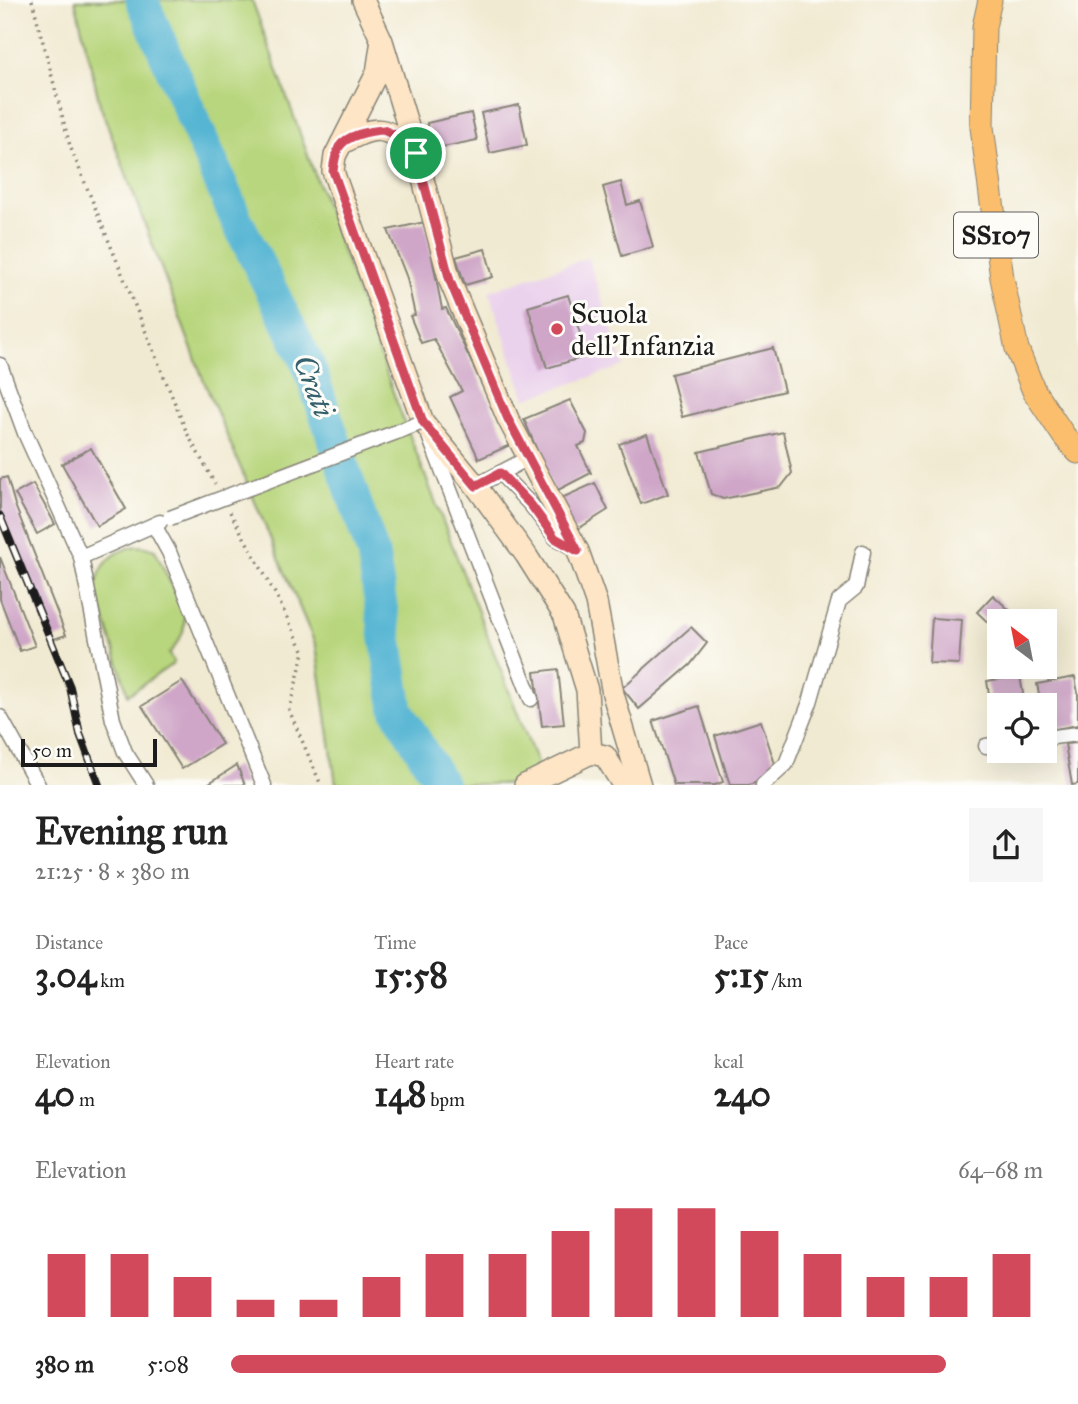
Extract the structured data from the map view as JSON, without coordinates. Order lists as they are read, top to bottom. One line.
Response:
{"streets":{"main road":["SS107"]},"water":["Crati"],"places":["Scuola dell'Infanzia"],"scale_bar":"50 m","north":"top left","page":{"scale":"50 m","heading":["Evening run","21:25 · 8 × 380 m"],"stats":[["Distance","3.04 km"],["Time","15:58"],["Pace","5:15 /km"],["Elevation","40 m"],["Heart rate","148 bpm"],["kcal","240"]],"chart":["Elevation","64–68 m"],"list":[{"name":"380 m","note":"5:08"}]}}
